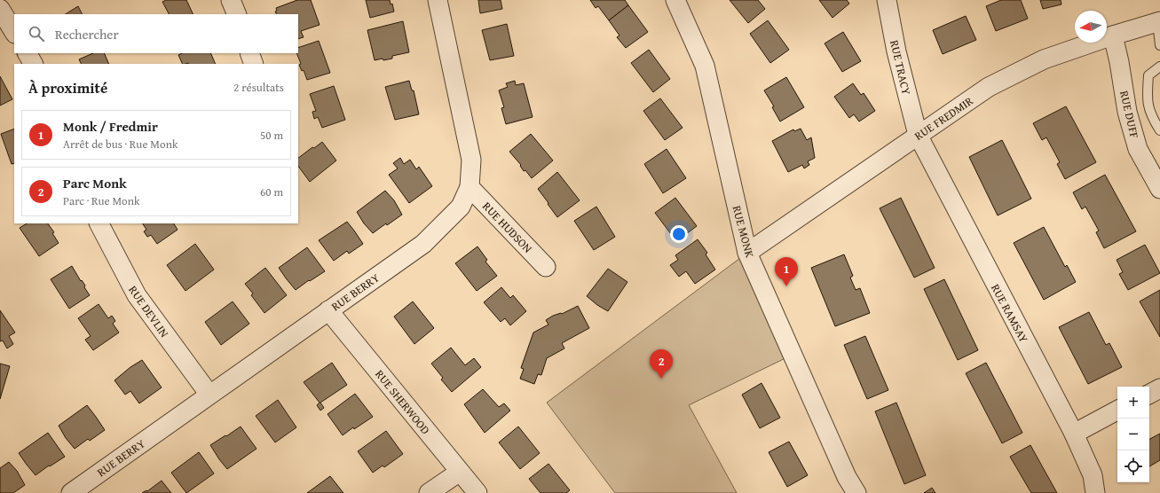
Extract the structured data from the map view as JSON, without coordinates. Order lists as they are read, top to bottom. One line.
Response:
{"streets":{"street":["RUE TRACY","RUE DUFF","RUE FREDMIR","RUE HUDSON","RUE MONK","RUE BERRY","RUE DEVLIN","RUE RAMSAY","RUE SHERWOOD"]},"crossings":[["RUE TRACY","RUE FREDMIR"],["RUE TRACY","RUE RAMSAY"],["RUE DUFF","RUE FREDMIR"],["RUE FREDMIR","RUE MONK"],["RUE FREDMIR","RUE RAMSAY"],["RUE HUDSON","RUE BERRY"],["RUE BERRY","RUE DEVLIN"],["RUE BERRY","RUE SHERWOOD"]],"north":"left","page":{"search":"Rechercher","heading":["À proximité","2 résultats"],"list":[{"mark":"1","name":"Monk / Fredmir","note":"Arrêt de bus · Rue Monk","value":"50 m"},{"mark":"2","name":"Parc Monk","note":"Parc · Rue Monk","value":"60 m"}],"pins":["1","2"],"map_buttons":["+","−"]}}
